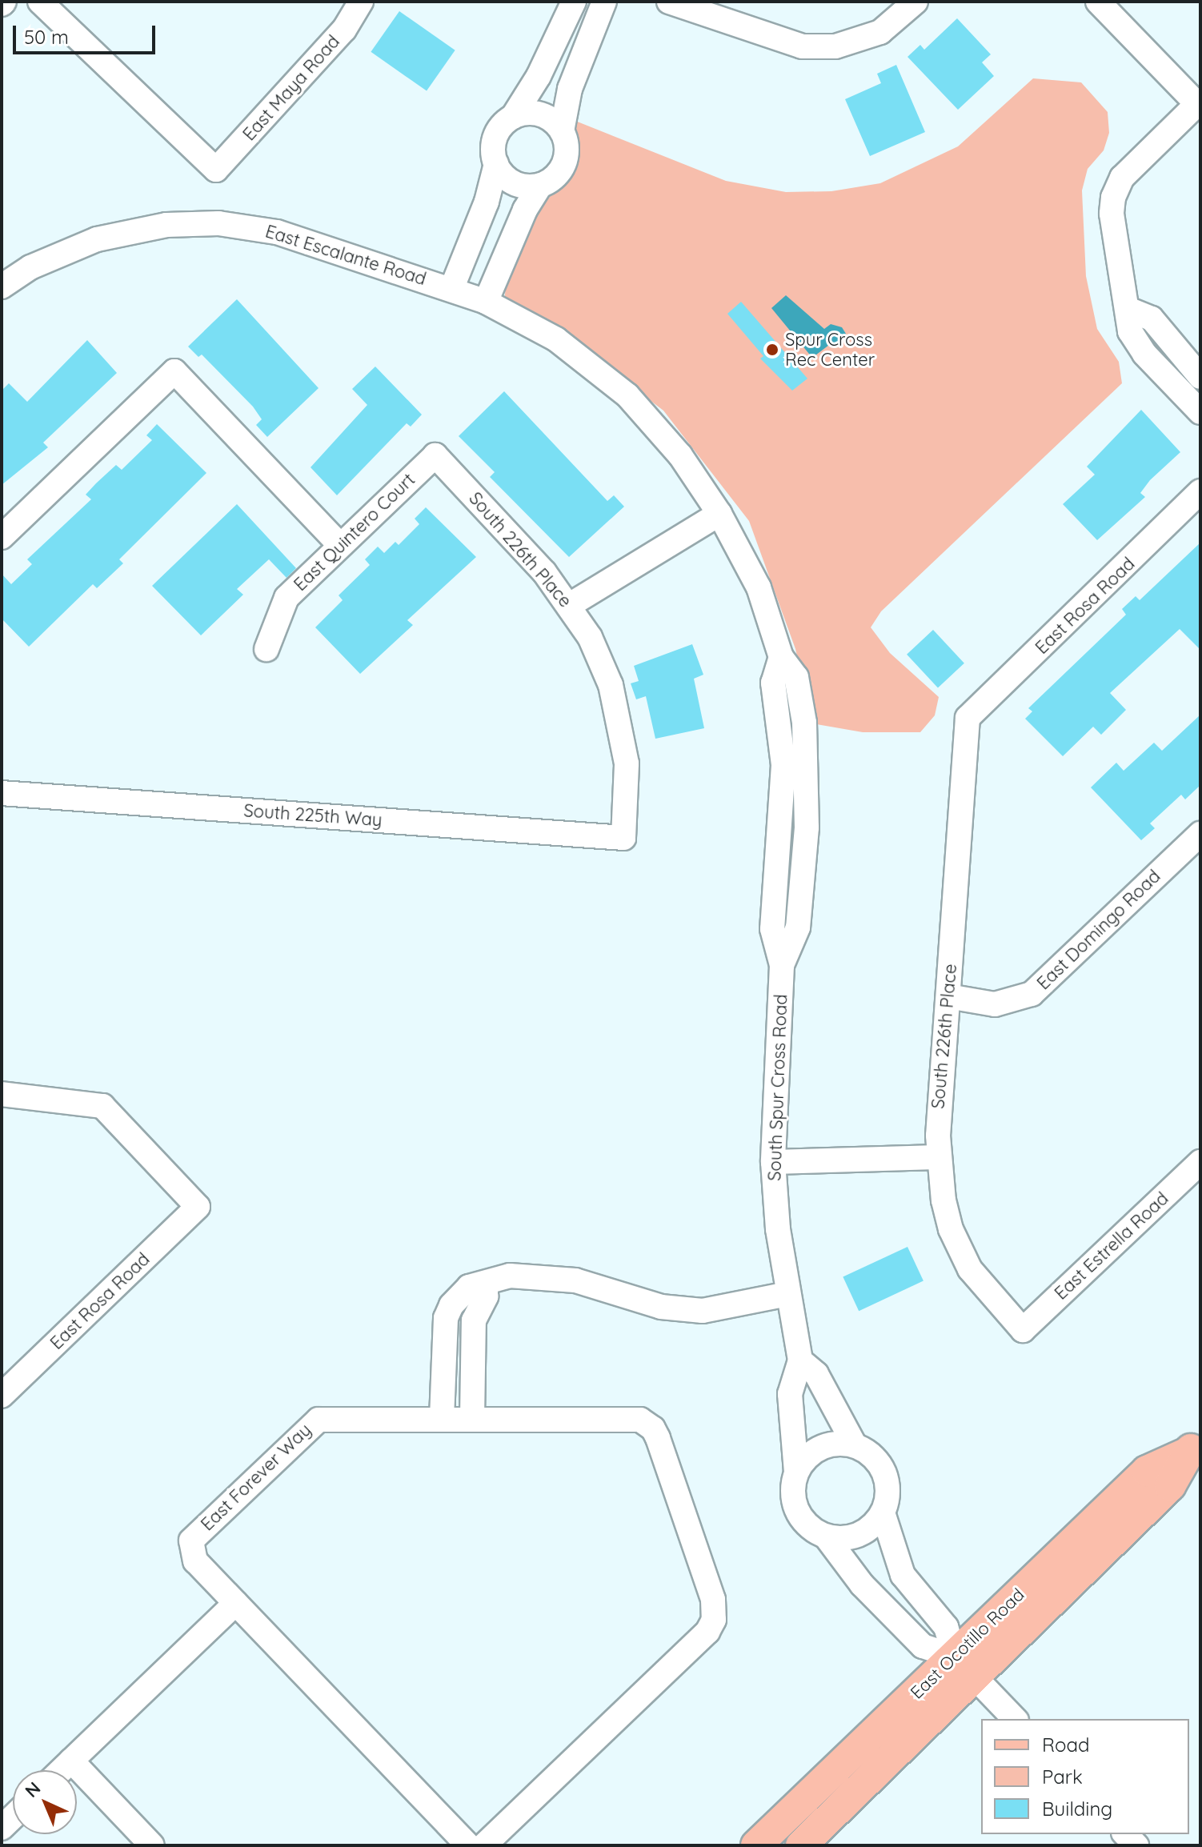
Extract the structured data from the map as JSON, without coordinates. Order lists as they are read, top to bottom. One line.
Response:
{"streets":{"main road":["East Ocotillo Road"],"street":["East Maya Road","East Escalante Road","East Quintero Court","South 226th Place","East Rosa Road","South 225th Way","East Domingo Road","South Spur Cross Road","East Estrella Road","East Forever Way"]},"crossings":[["East Escalante Road","South Spur Cross Road"],["East Quintero Court","South 226th Place"],["South 226th Place","East Rosa Road"],["South 226th Place","South 225th Way"],["South 226th Place","East Domingo Road"],["South 226th Place","East Estrella Road"],["South Spur Cross Road","East Ocotillo Road"]],"places":["Spur Cross Rec Center"],"legend":["Road","Park","Building"],"scale_bar":"50 m","north":"top left"}
